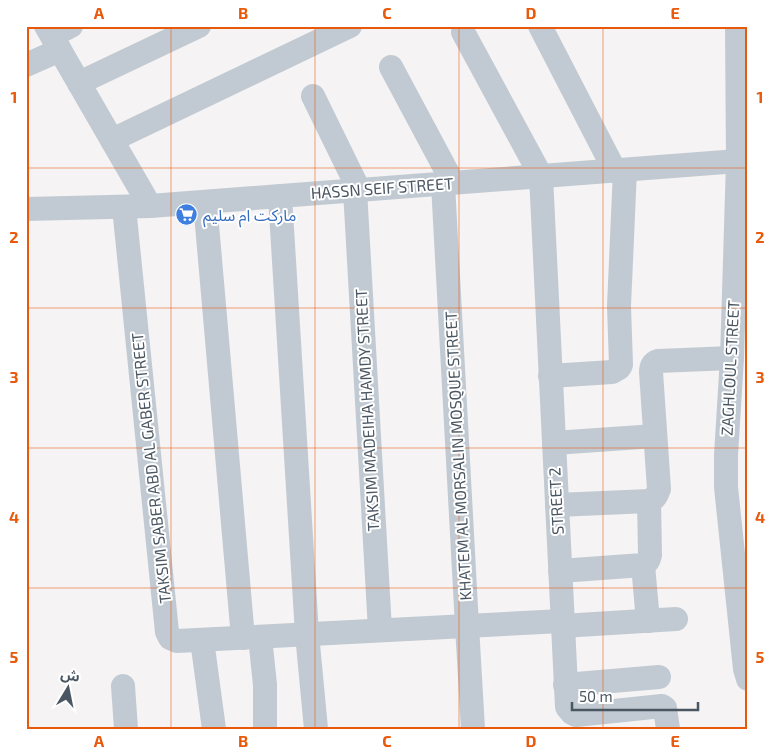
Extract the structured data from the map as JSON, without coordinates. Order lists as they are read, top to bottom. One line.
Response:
{"streets":{"street":["HASSN SEIF STREET","ZAGHLOUL STREET","TAKSIM MADEIHA HAMDY STREET","KHATEM AL MORSALIN MOSQUE STREET","TAKSIM SABER ABD AL GABER STREET","STREET 2"]},"crossings":[["HASSN SEIF STREET","ZAGHLOUL STREET"],["HASSN SEIF STREET","TAKSIM MADEIHA HAMDY STREET"],["HASSN SEIF STREET","KHATEM AL MORSALIN MOSQUE STREET"],["HASSN SEIF STREET","TAKSIM SABER ABD AL GABER STREET"],["HASSN SEIF STREET","STREET 2"],["TAKSIM MADEIHA HAMDY STREET","TAKSIM SABER ABD AL GABER STREET"],["KHATEM AL MORSALIN MOSQUE STREET","TAKSIM SABER ABD AL GABER STREET"],["TAKSIM SABER ABD AL GABER STREET","STREET 2"]],"places":{"supermarket":["ماركت ام سليم"]},"scale_bar":"50 m","north":"top","grid":{"columns":["A","B","C","D","E"],"rows":["1","2","3","4","5"]}}
